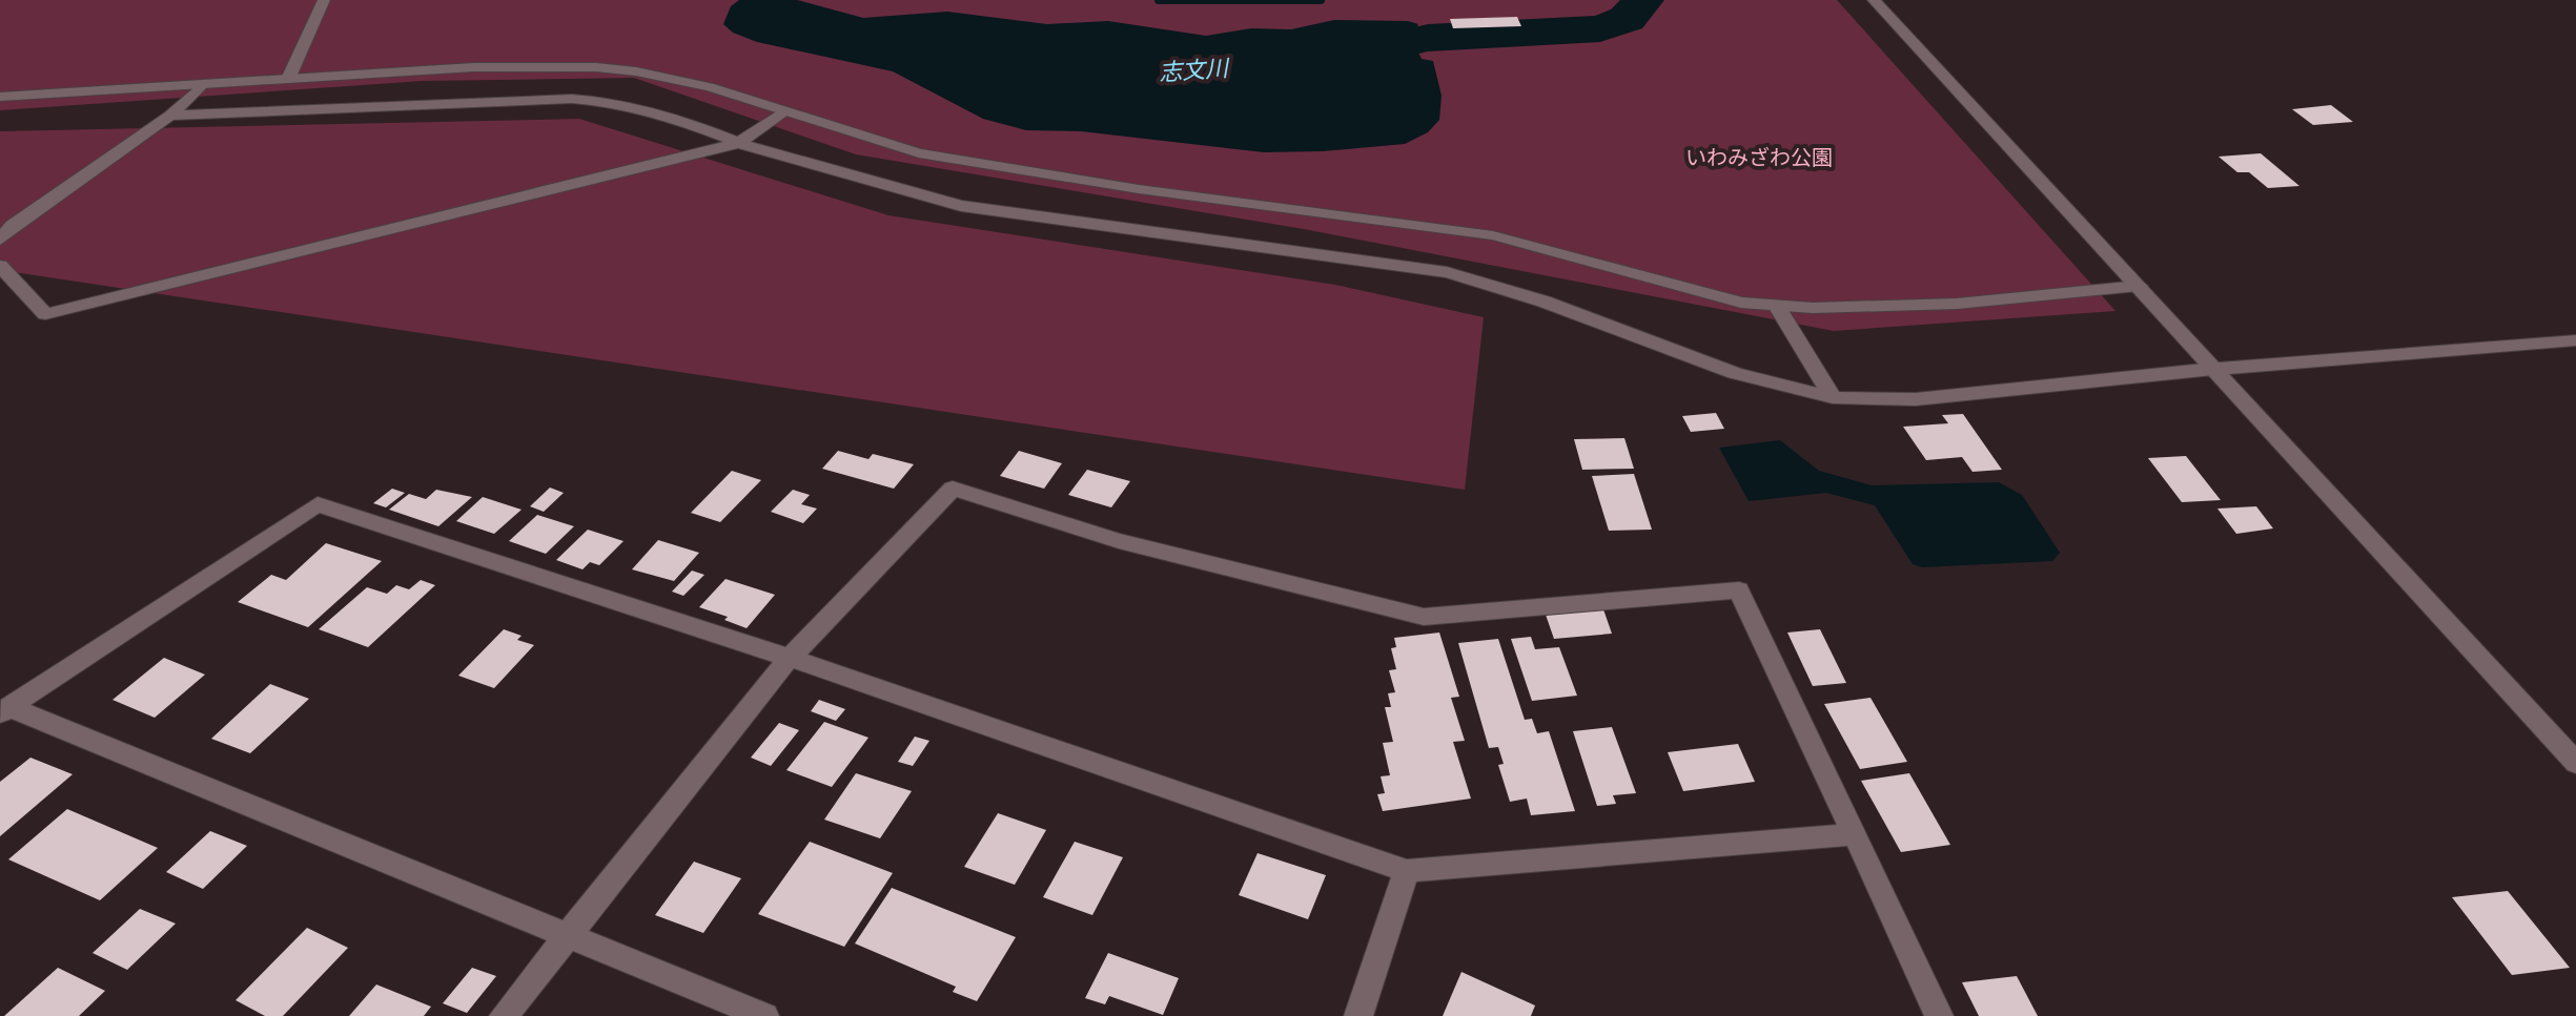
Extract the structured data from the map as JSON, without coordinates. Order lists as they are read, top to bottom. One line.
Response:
{"water":["志文川"],"parks":["いわみざわ公園"]}
